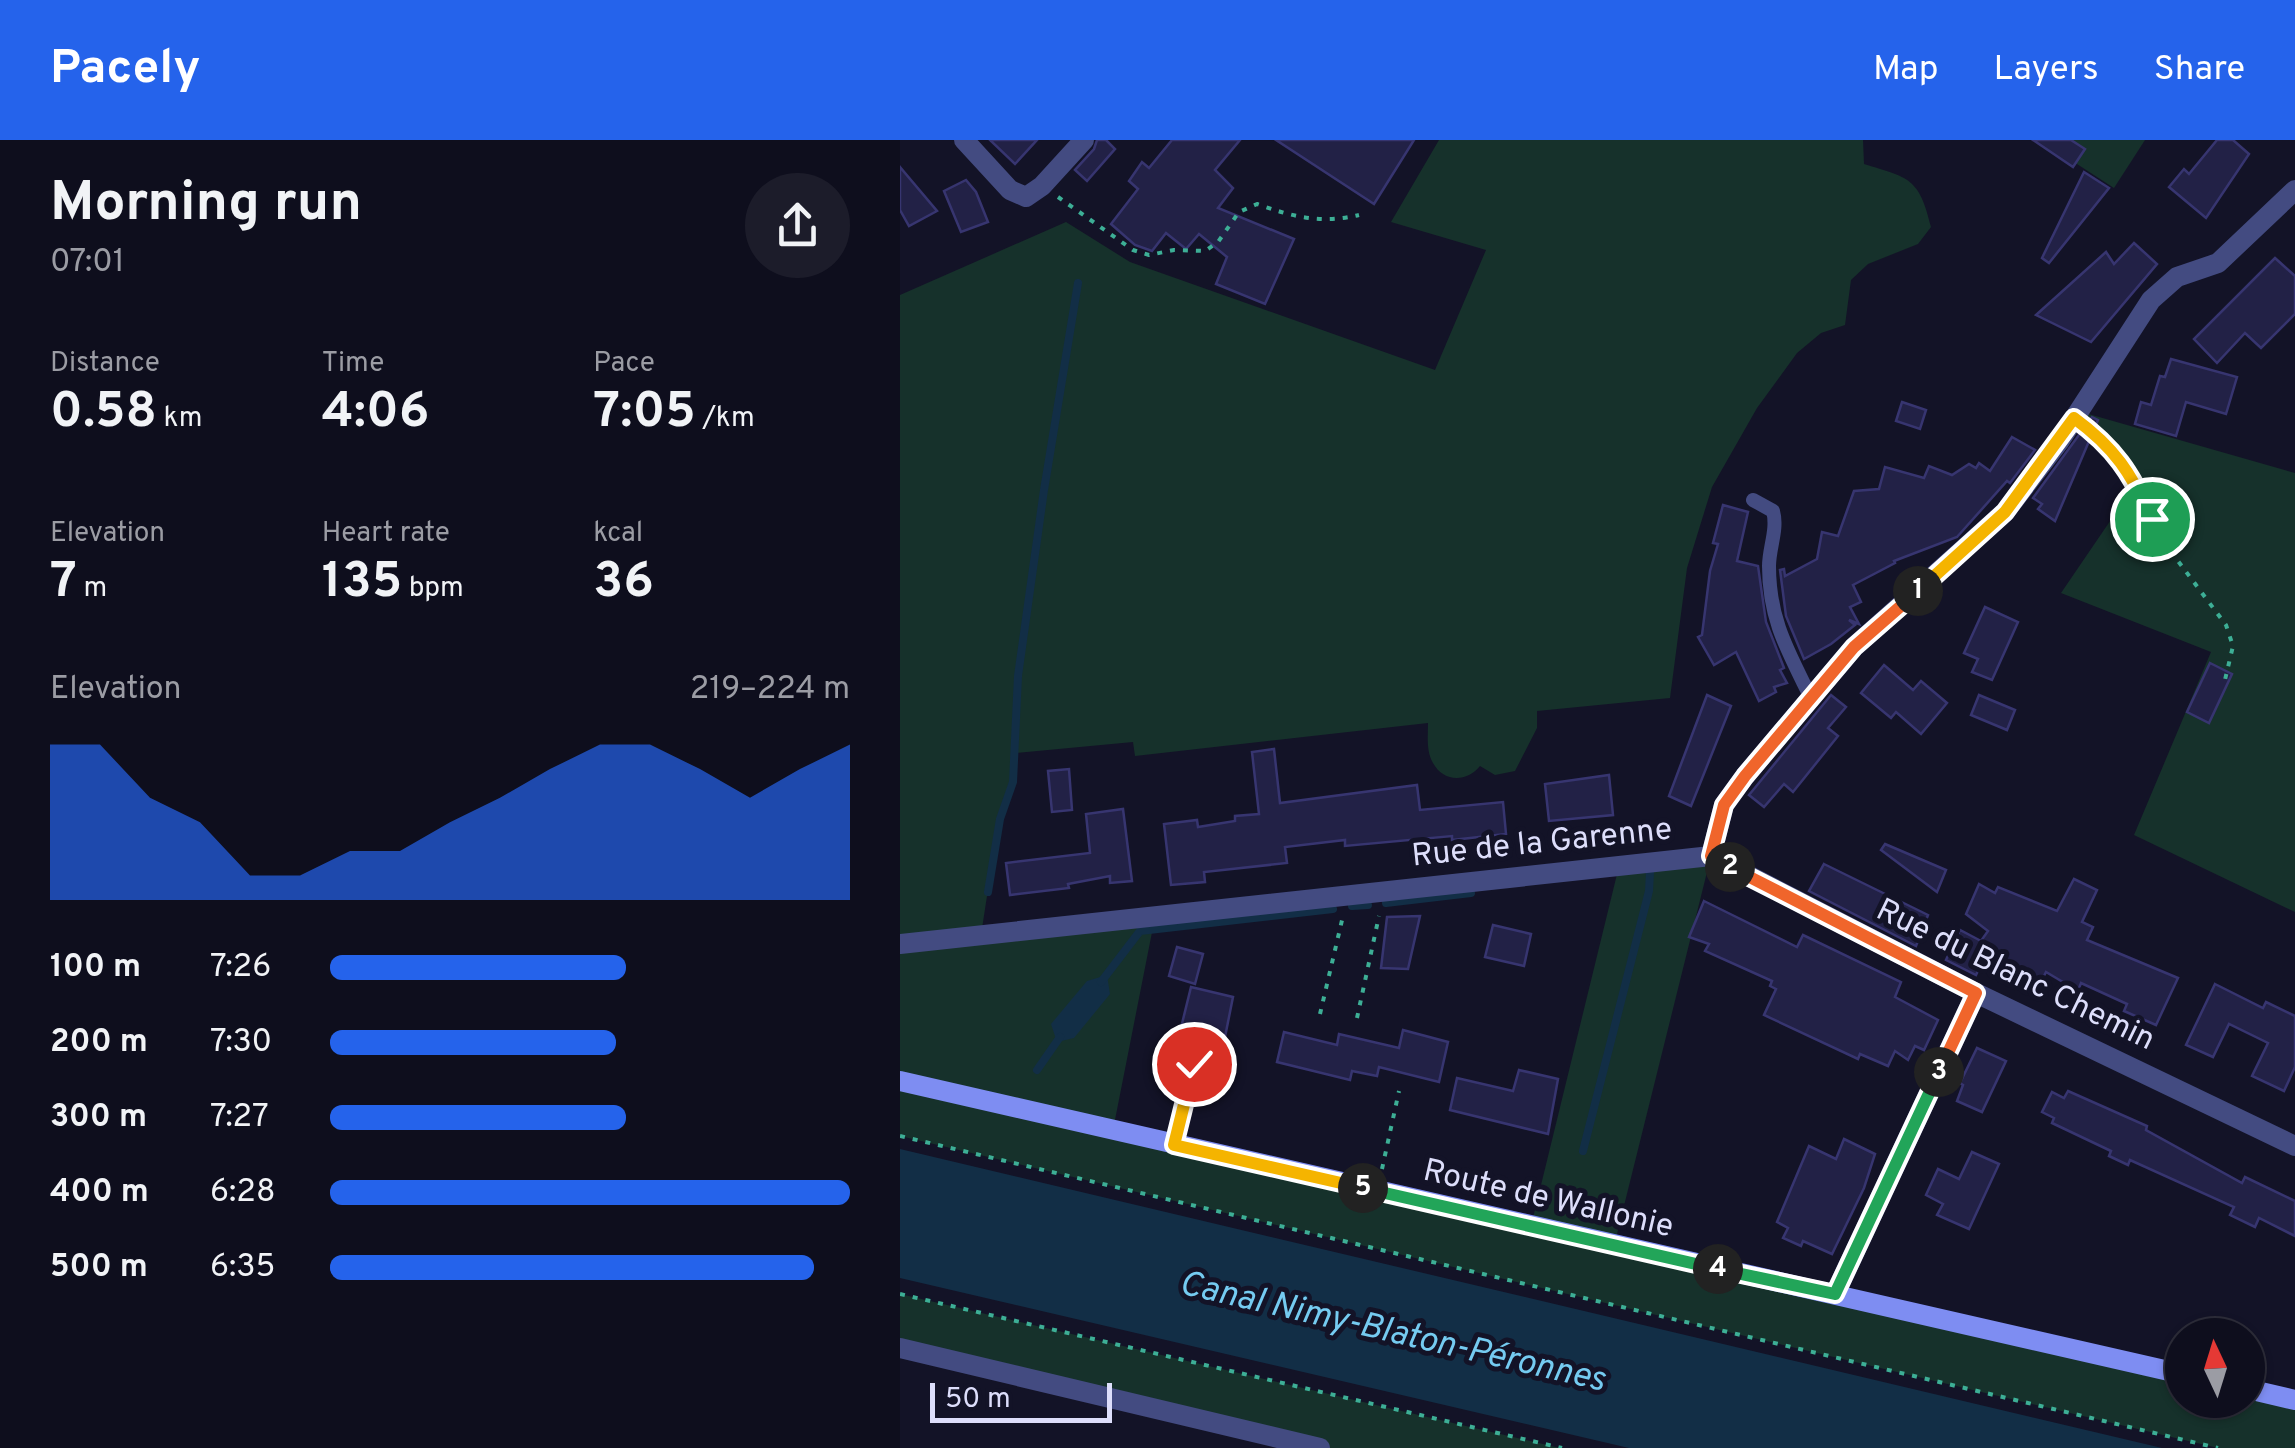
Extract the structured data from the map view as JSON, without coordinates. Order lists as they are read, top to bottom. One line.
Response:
{"streets":{"main road":["Route de Wallonie"],"street":["Rue de la Garenne","Rue du Blanc Chemin"]},"crossings":[["Rue de la Garenne","Rue du Blanc Chemin"]],"water":["Canal Nimy-Blaton-Péronnes"],"scale_bar":"50 m","north":"top","page":{"header":"Pacely","nav":["Map","Layers","Share"],"heading":["Morning run","07:01"],"stats":[["Distance","0.58 km"],["Time","4:06"],["Pace","7:05 /km"],["Elevation","7 m"],["Heart rate","135 bpm"],["kcal","36"]],"pins":["1","2","3","5","4"],"chart":["Elevation","219–224 m"],"list":[{"name":"100 m","note":"7:26"},{"name":"200 m","note":"7:30"},{"name":"300 m","note":"7:27"},{"name":"400 m","note":"6:28"},{"name":"500 m","note":"6:35"}],"scale":"50 m"}}
